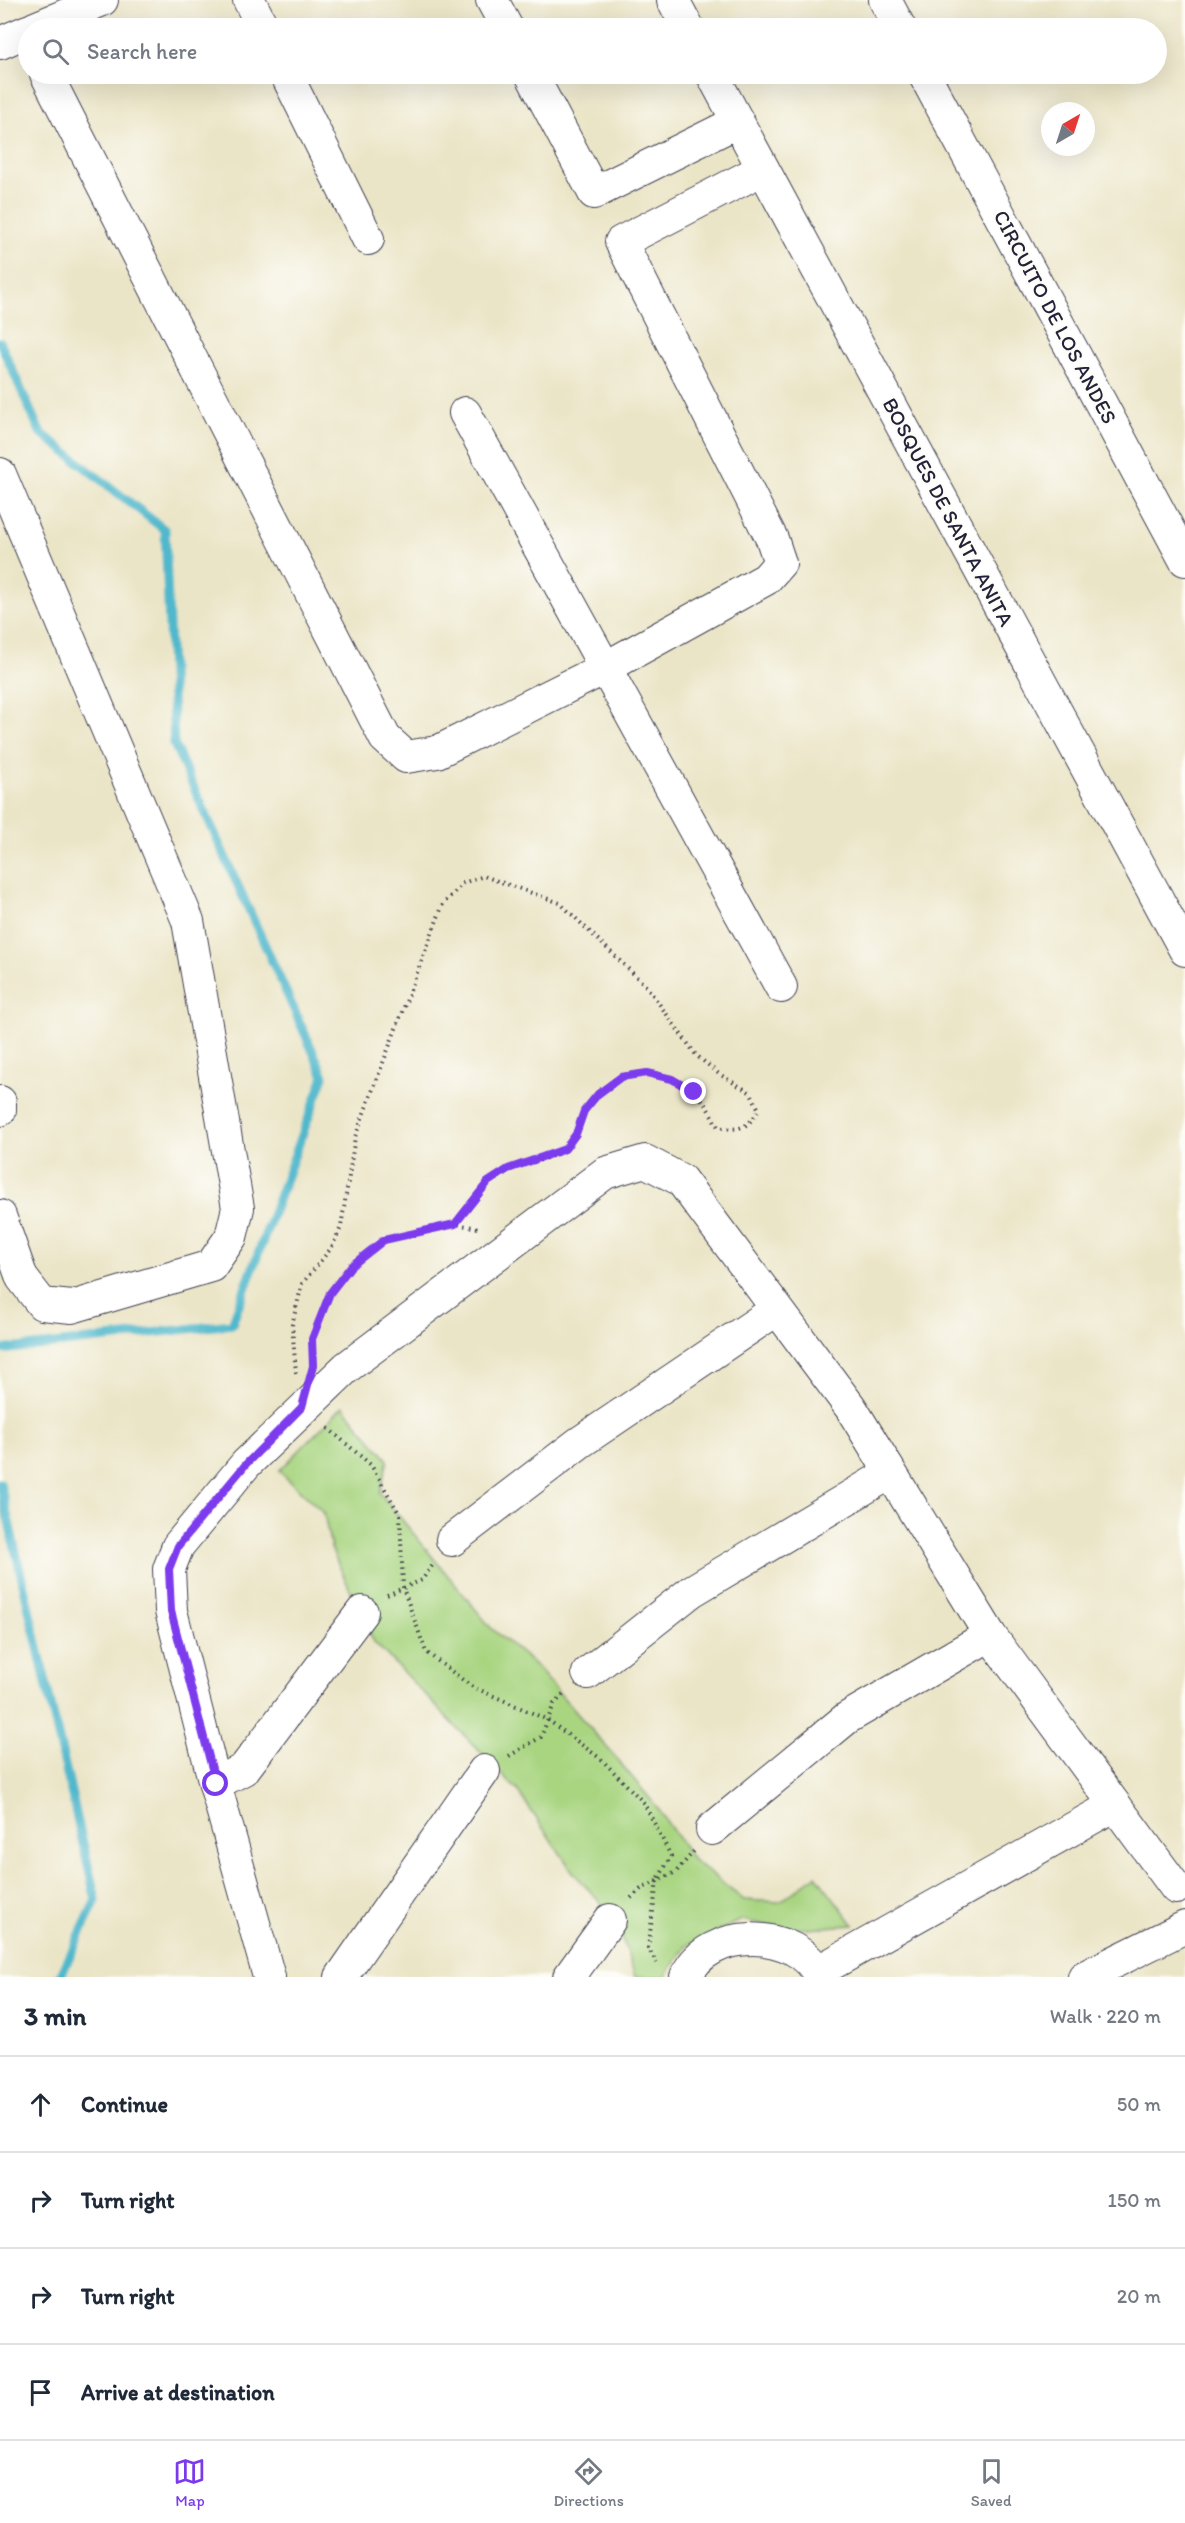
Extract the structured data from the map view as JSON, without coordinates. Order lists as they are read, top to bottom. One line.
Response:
{"streets":{"street":["CIRCUITO DE LOS ANDES","BOSQUES DE SANTA ANITA"]},"north":"top right","page":{"search":"Search here","heading":["3 min","Walk · 220 m"],"list":[["Continue","50 m"],["Turn right","150 m"],["Turn right","20 m"],"Arrive at destination"],"nav":["Map","Directions","Saved"]}}
